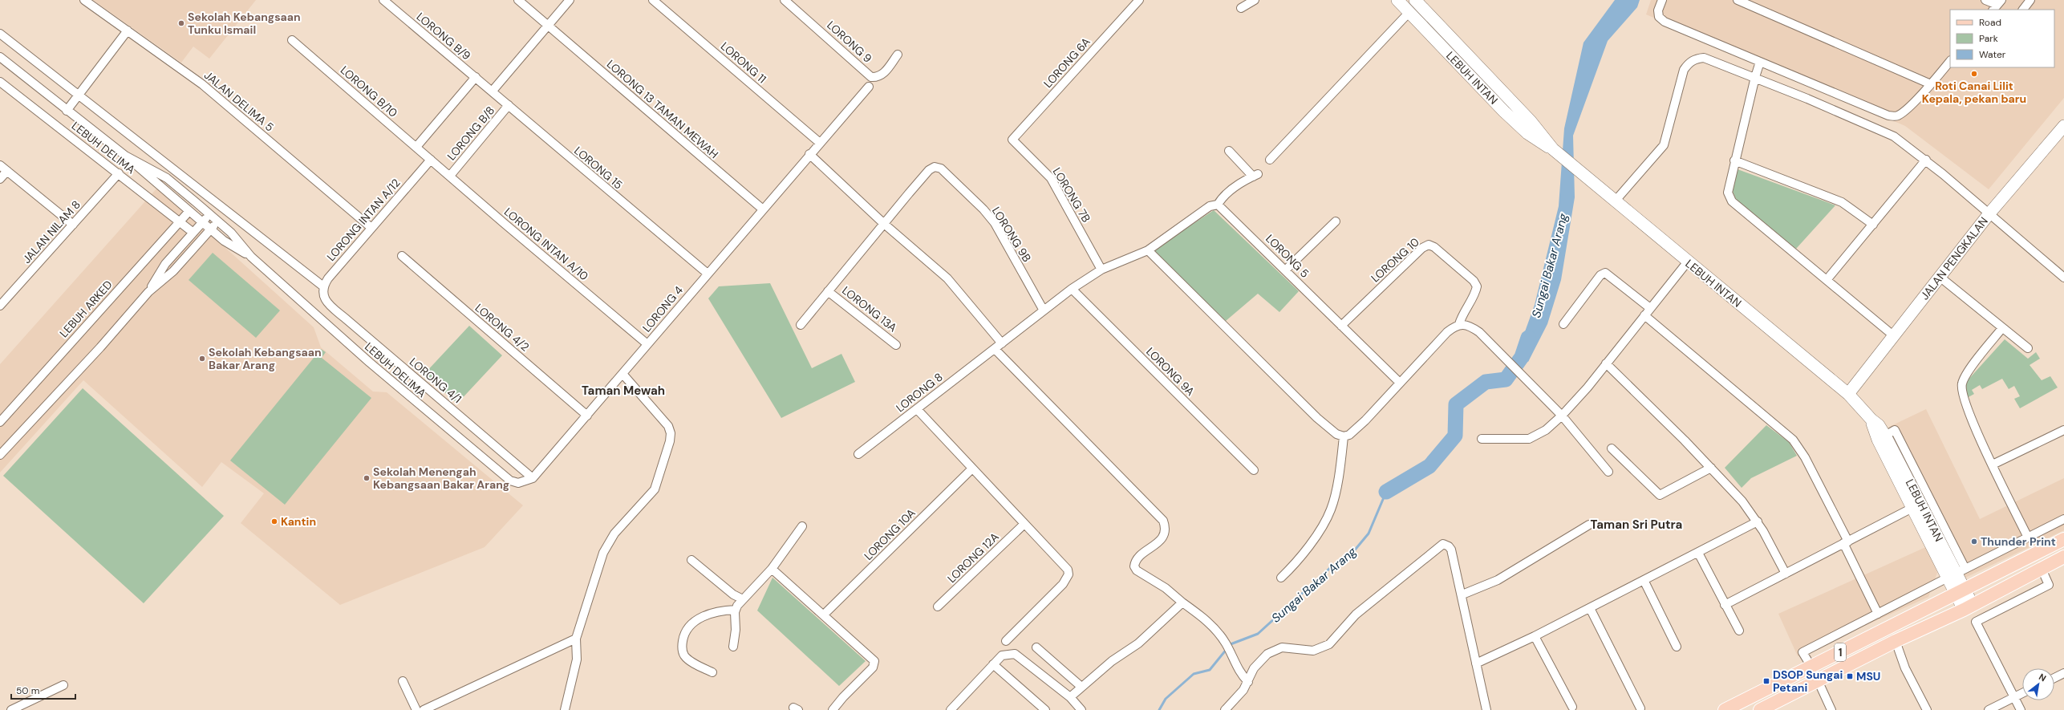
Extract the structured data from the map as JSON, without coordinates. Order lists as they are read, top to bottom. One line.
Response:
{"streets":{"main road":["LEBUH INTAN","JALAN PENGKALAN","1"],"street":["LORONG B/9","LORONG 9","LORONG 11","LORONG 6A","LORONG B/10","JALAN DELIMA 5","LORONG 13 TAMAN MEWAH","LORONG B/8","LEBUH DELIMA","LORONG 15","LORONG 7B","LORONG INTAN A/12","JALAN NILAM 8","LORONG 9B","LORONG INTAN A/10","LORONG 5","LORONG 10","LEBUH ARKED","LORONG 4","LORONG 13A","LORONG 4/2","LORONG 9A","LORONG 4/1","LORONG 8","LORONG 10A","LORONG 12A"]},"crossings":[["LORONG B/9","LORONG 15"],["LORONG 11","LORONG 4"],["LORONG 6A","LORONG 7B"],["LEBUH INTAN","JALAN PENGKALAN"],["LEBUH INTAN","1"],["LORONG B/10","LORONG INTAN A/12"],["LORONG B/10","LORONG INTAN A/10"],["JALAN DELIMA 5","LORONG INTAN A/12"],["LORONG 13 TAMAN MEWAH","LORONG 4"],["LORONG B/8","LORONG 15"],["LORONG B/8","LORONG INTAN A/10"],["LEBUH DELIMA","JALAN NILAM 8"],["LEBUH DELIMA","LEBUH ARKED"],["LEBUH DELIMA","LORONG 4"],["LEBUH DELIMA","LORONG 4/1"],["LORONG 15","LORONG 4"],["LORONG 7B","LORONG 8"],["LORONG INTAN A/12","LORONG INTAN A/10"],["LORONG INTAN A/12","LORONG 4/1"],["LORONG 9B","LORONG 8"],["LORONG INTAN A/10","LORONG 4"],["LORONG 5","LORONG 10"],["LORONG 4","LORONG 4/2"],["LORONG 4","LORONG 4/1"],["LORONG 9A","LORONG 8"]],"districts":["Taman Mewah","Taman Sri Putra"],"water":["Sungai Bakar Arang"],"places":{"other":["Sekolah Kebangsaan Tunku Ismail","Roti Canai Lilit Kepala, pekan baru","Sekolah Kebangsaan Bakar Arang","Sekolah Menengah Kebangsaan Bakar Arang","Kantin","Thunder Print"],"transit":["MSU","DSOP Sungai Petani"]},"legend":["Road","Park","Water"],"scale_bar":"50 m","north":"top right"}
